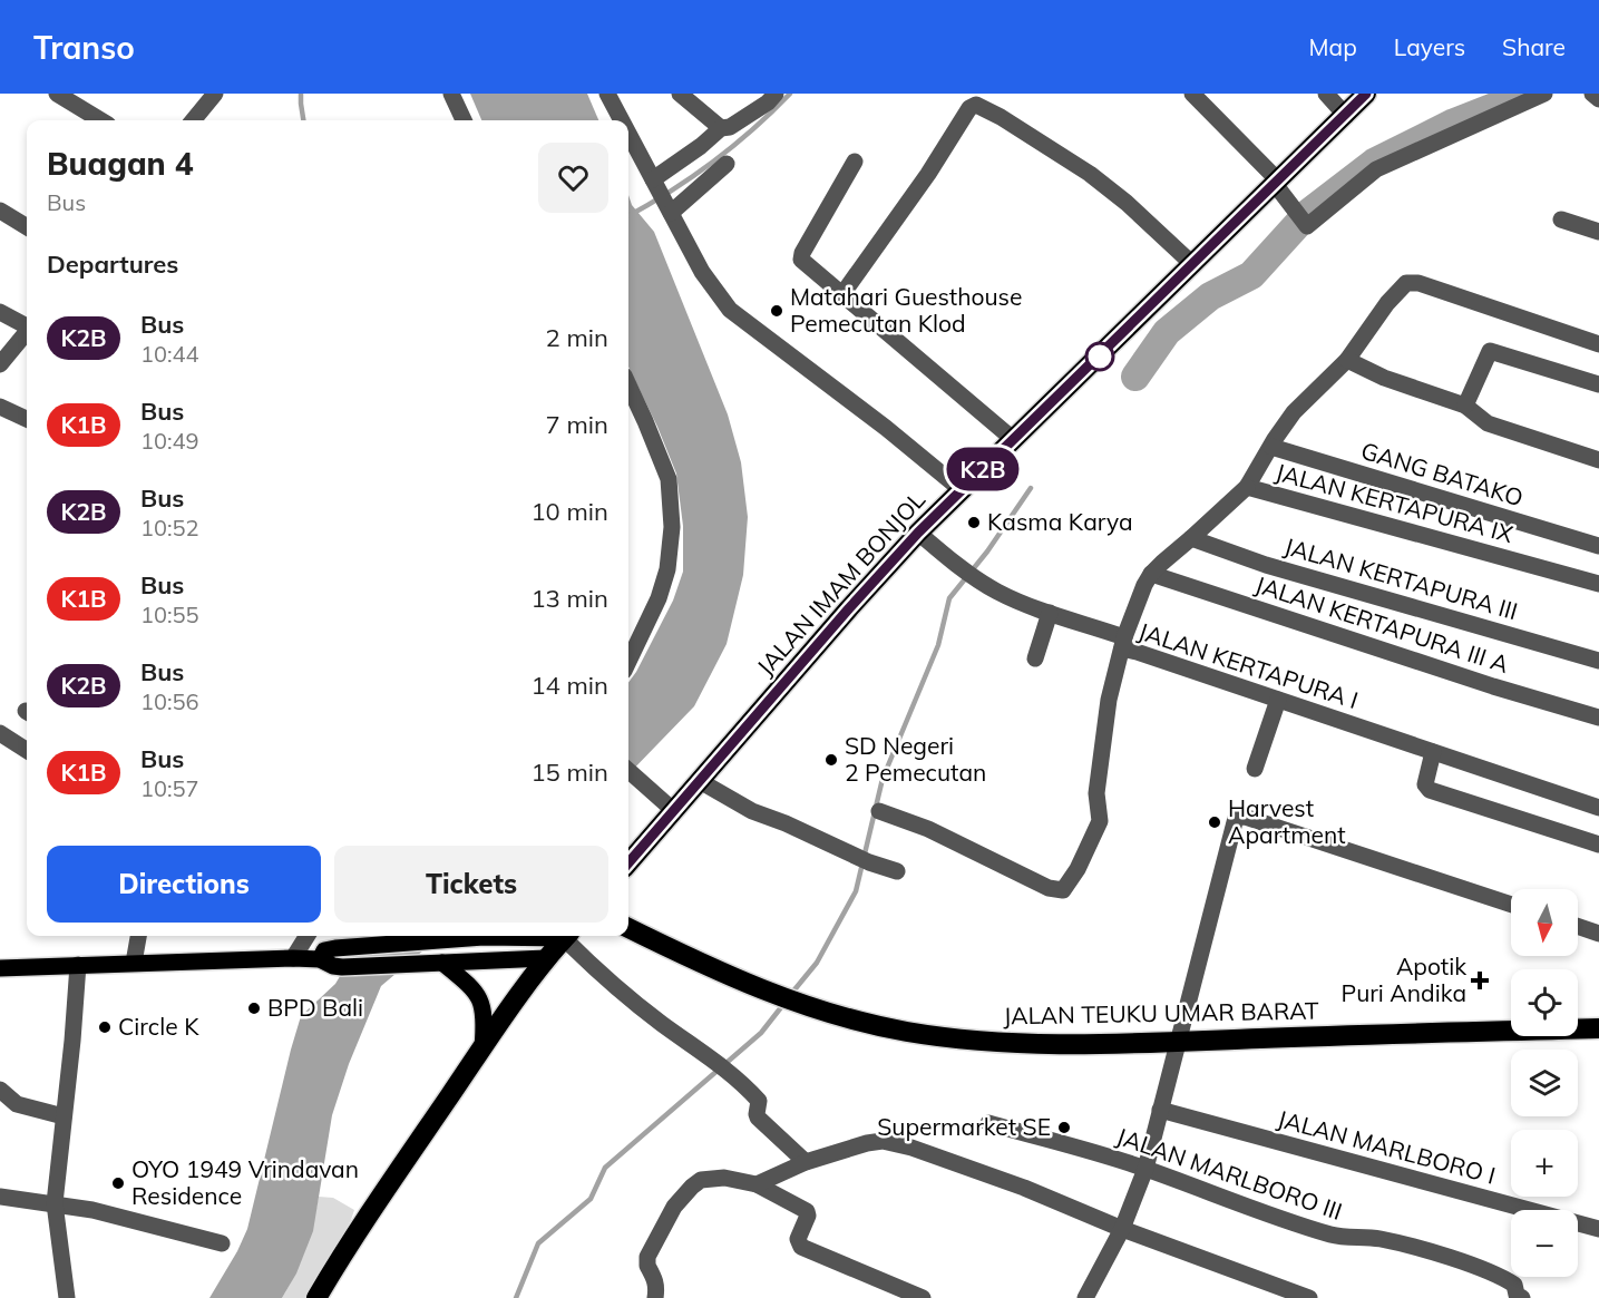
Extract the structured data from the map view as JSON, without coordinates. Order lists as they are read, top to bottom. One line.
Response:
{"streets":{"highway":["JALAN IMAM BONJOL","JALAN TEUKU UMAR BARAT"],"street":["GANG BATAKO","JALAN KERTAPURA IX","JALAN KERTAPURA III","JALAN KERTAPURA III A","JALAN KERTAPURA I","JALAN MARLBORO I","JALAN MARLBORO III"]},"crossings":[["GANG BATAKO","JALAN KERTAPURA IX"]],"places":{"other":["Matahari Guesthouse Pemecutan Klod","Kasma Karya","SD Negeri 2 Pemecutan","Harvest Apartment","BPD Bali","Circle K","Supermarket SE","OYO 1949 Vrindavan Residence"],"health":["Apotik Puri Andika"]},"lines":["bus line K2B"],"north":"bottom","page":{"header":"Transo","nav":["Map","Layers","Share"],"on_map":"K2B","heading":[["Buagan 4","Bus"],"Departures"],"list":[{"mark":"K2B","name":"Bus","note":"10:44","value":"2 min"},{"mark":"K1B","name":"Bus","note":"10:49","value":"7 min"},{"mark":"K2B","name":"Bus","note":"10:52","value":"10 min"},{"mark":"K1B","name":"Bus","note":"10:55","value":"13 min"},{"mark":"K2B","name":"Bus","note":"10:56","value":"14 min"},{"mark":"K1B","name":"Bus","note":"10:57","value":"15 min"}],"buttons":["Directions","Tickets"],"map_buttons":["+","−"]}}
